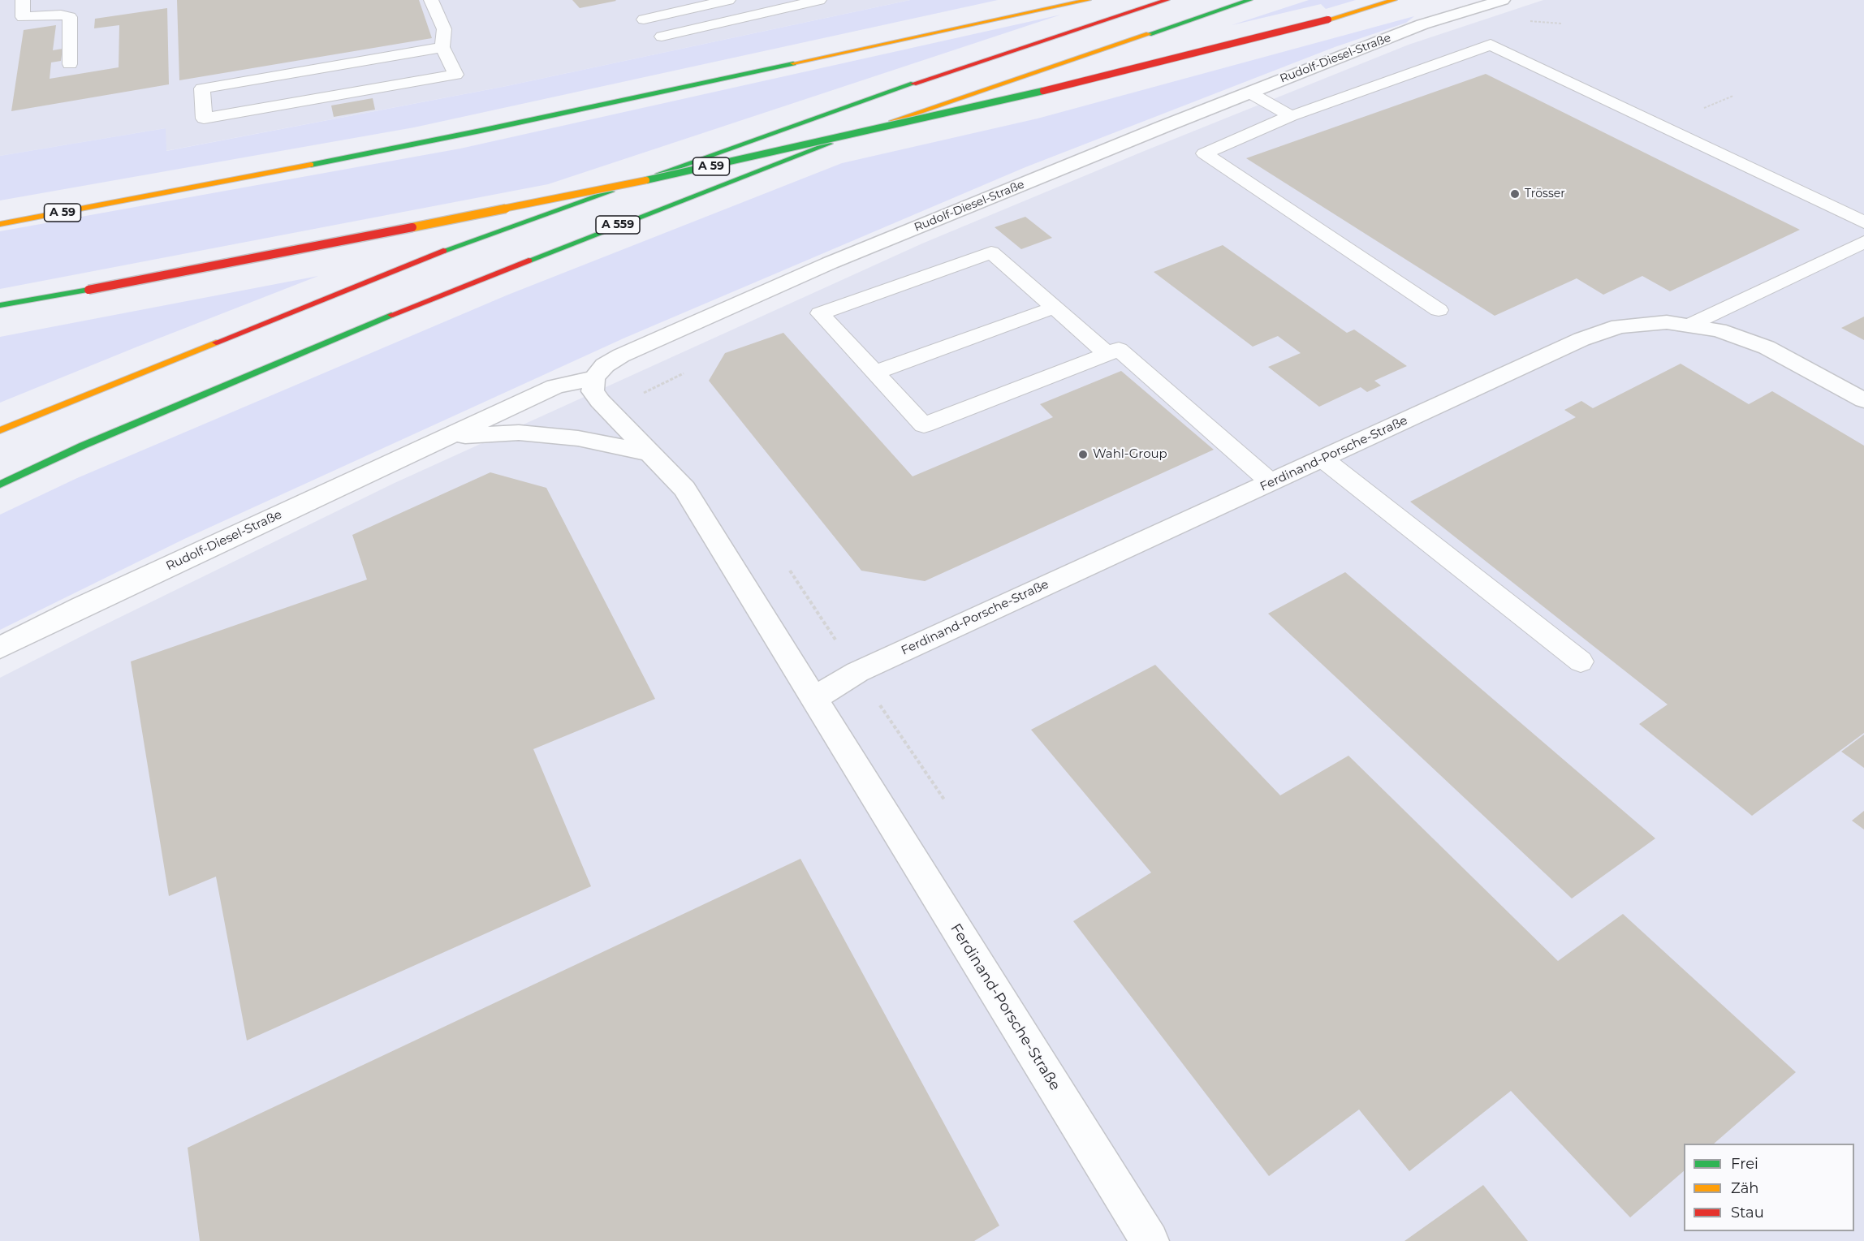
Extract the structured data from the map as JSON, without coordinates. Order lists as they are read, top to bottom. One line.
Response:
{"streets":{"highway":["A 59","A 559"],"street":["Rudolf-Diesel-Straße","Ferdinand-Porsche-Straße"]},"crossings":[["Rudolf-Diesel-Straße","Ferdinand-Porsche-Straße"]],"places":["Trösser","Wahl-Group"],"legend":["Frei","Zäh","Stau"]}
